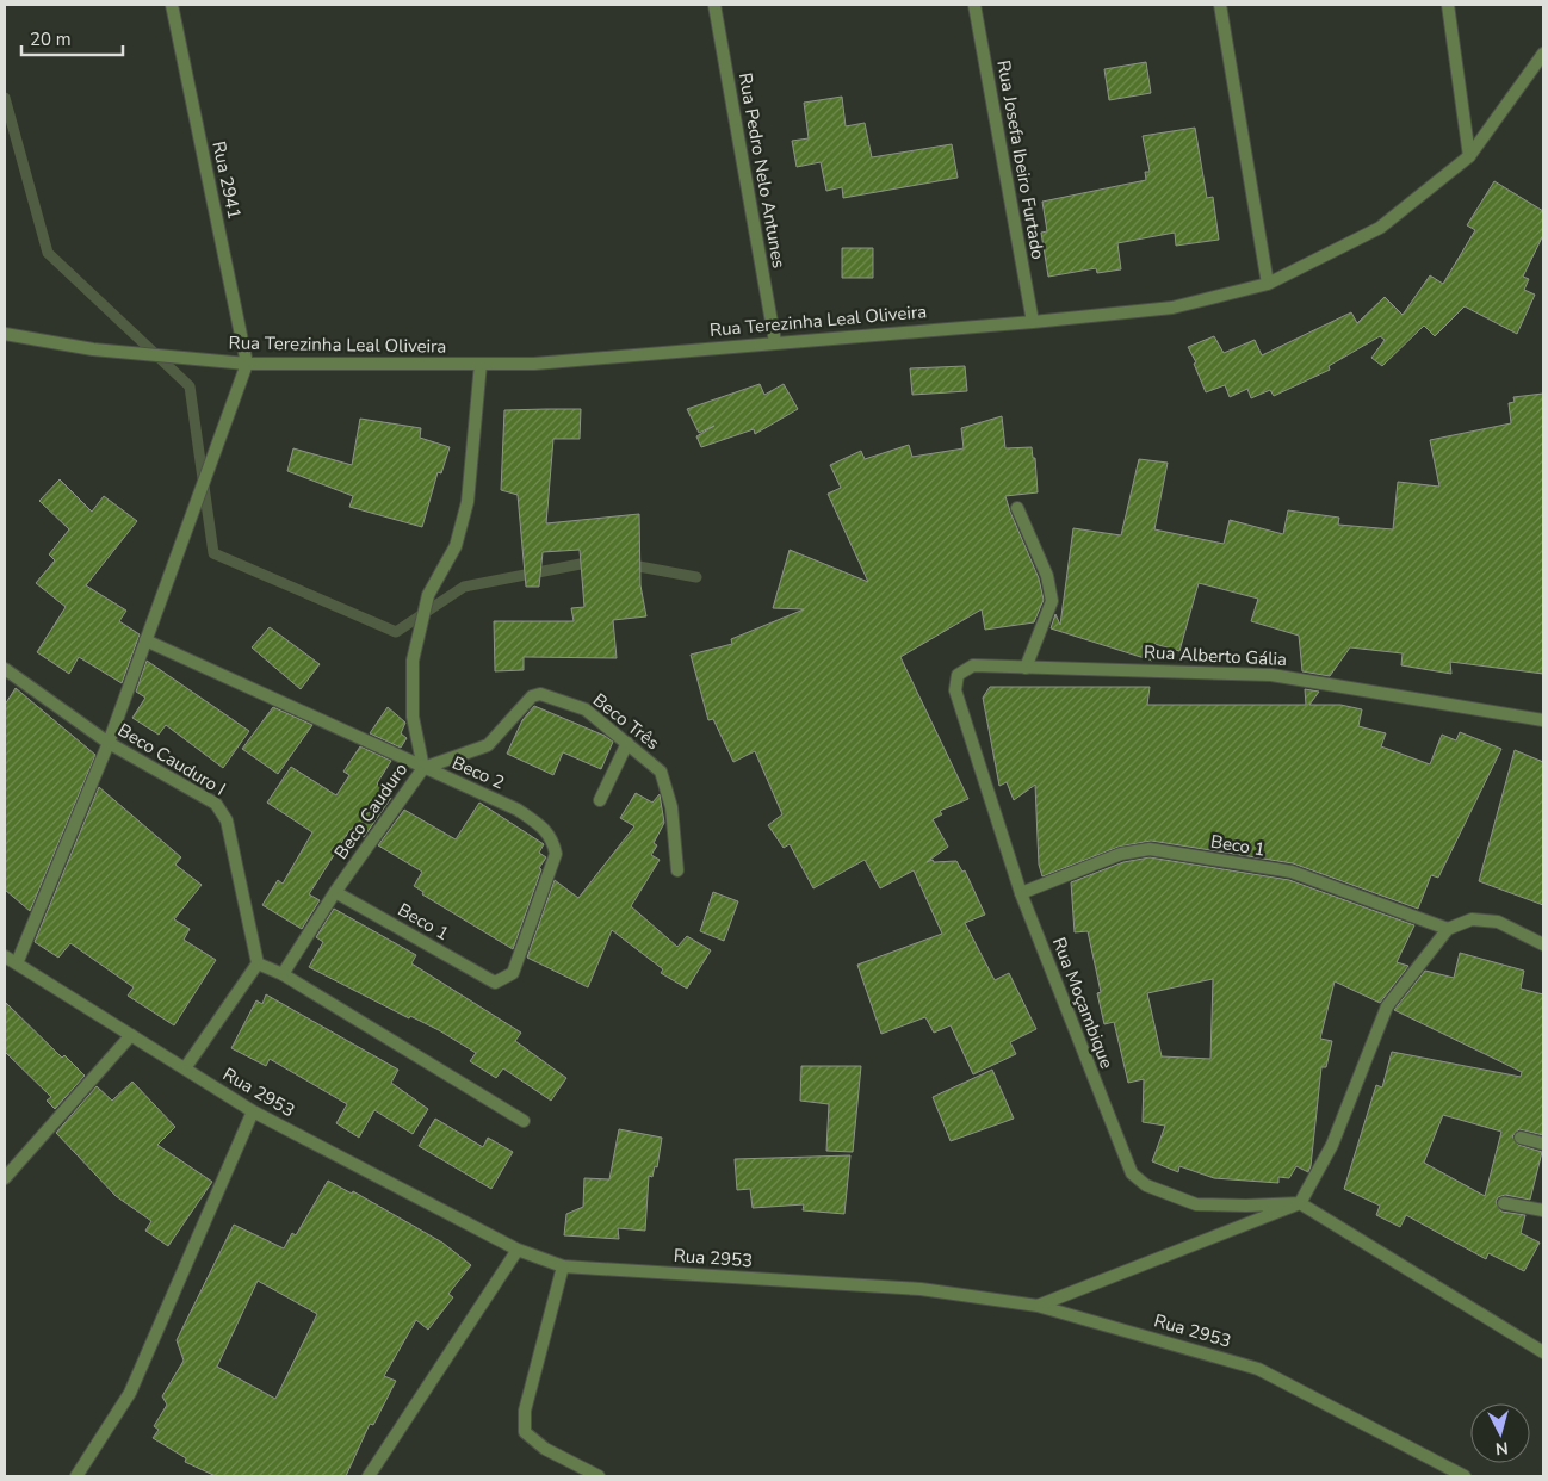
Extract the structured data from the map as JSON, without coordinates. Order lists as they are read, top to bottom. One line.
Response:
{"streets":{"street":["Rua Josefa Ibeiro Furtado","Rua Pedro Nelo Antunes","Rua 2941","Rua Terezinha Leal Oliveira","Rua Alberto Gália","Beco Três","Beco Cauduro I","Beco 2","Beco Cauduro","Beco 1","Rua Moçambique","Rua 2953"]},"crossings":[["Rua Josefa Ibeiro Furtado","Rua Terezinha Leal Oliveira"],["Rua Pedro Nelo Antunes","Rua Terezinha Leal Oliveira"],["Rua 2941","Rua Terezinha Leal Oliveira"],["Rua Terezinha Leal Oliveira","Beco Cauduro"],["Rua Alberto Gália","Rua Moçambique"],["Beco Três","Beco 2"],["Beco Três","Beco Cauduro"],["Beco 2","Beco Cauduro"],["Beco 2","Beco 1"],["Beco Cauduro","Beco 1"],["Beco 1","Rua Moçambique"]],"scale_bar":"20 m","north":"bottom"}
